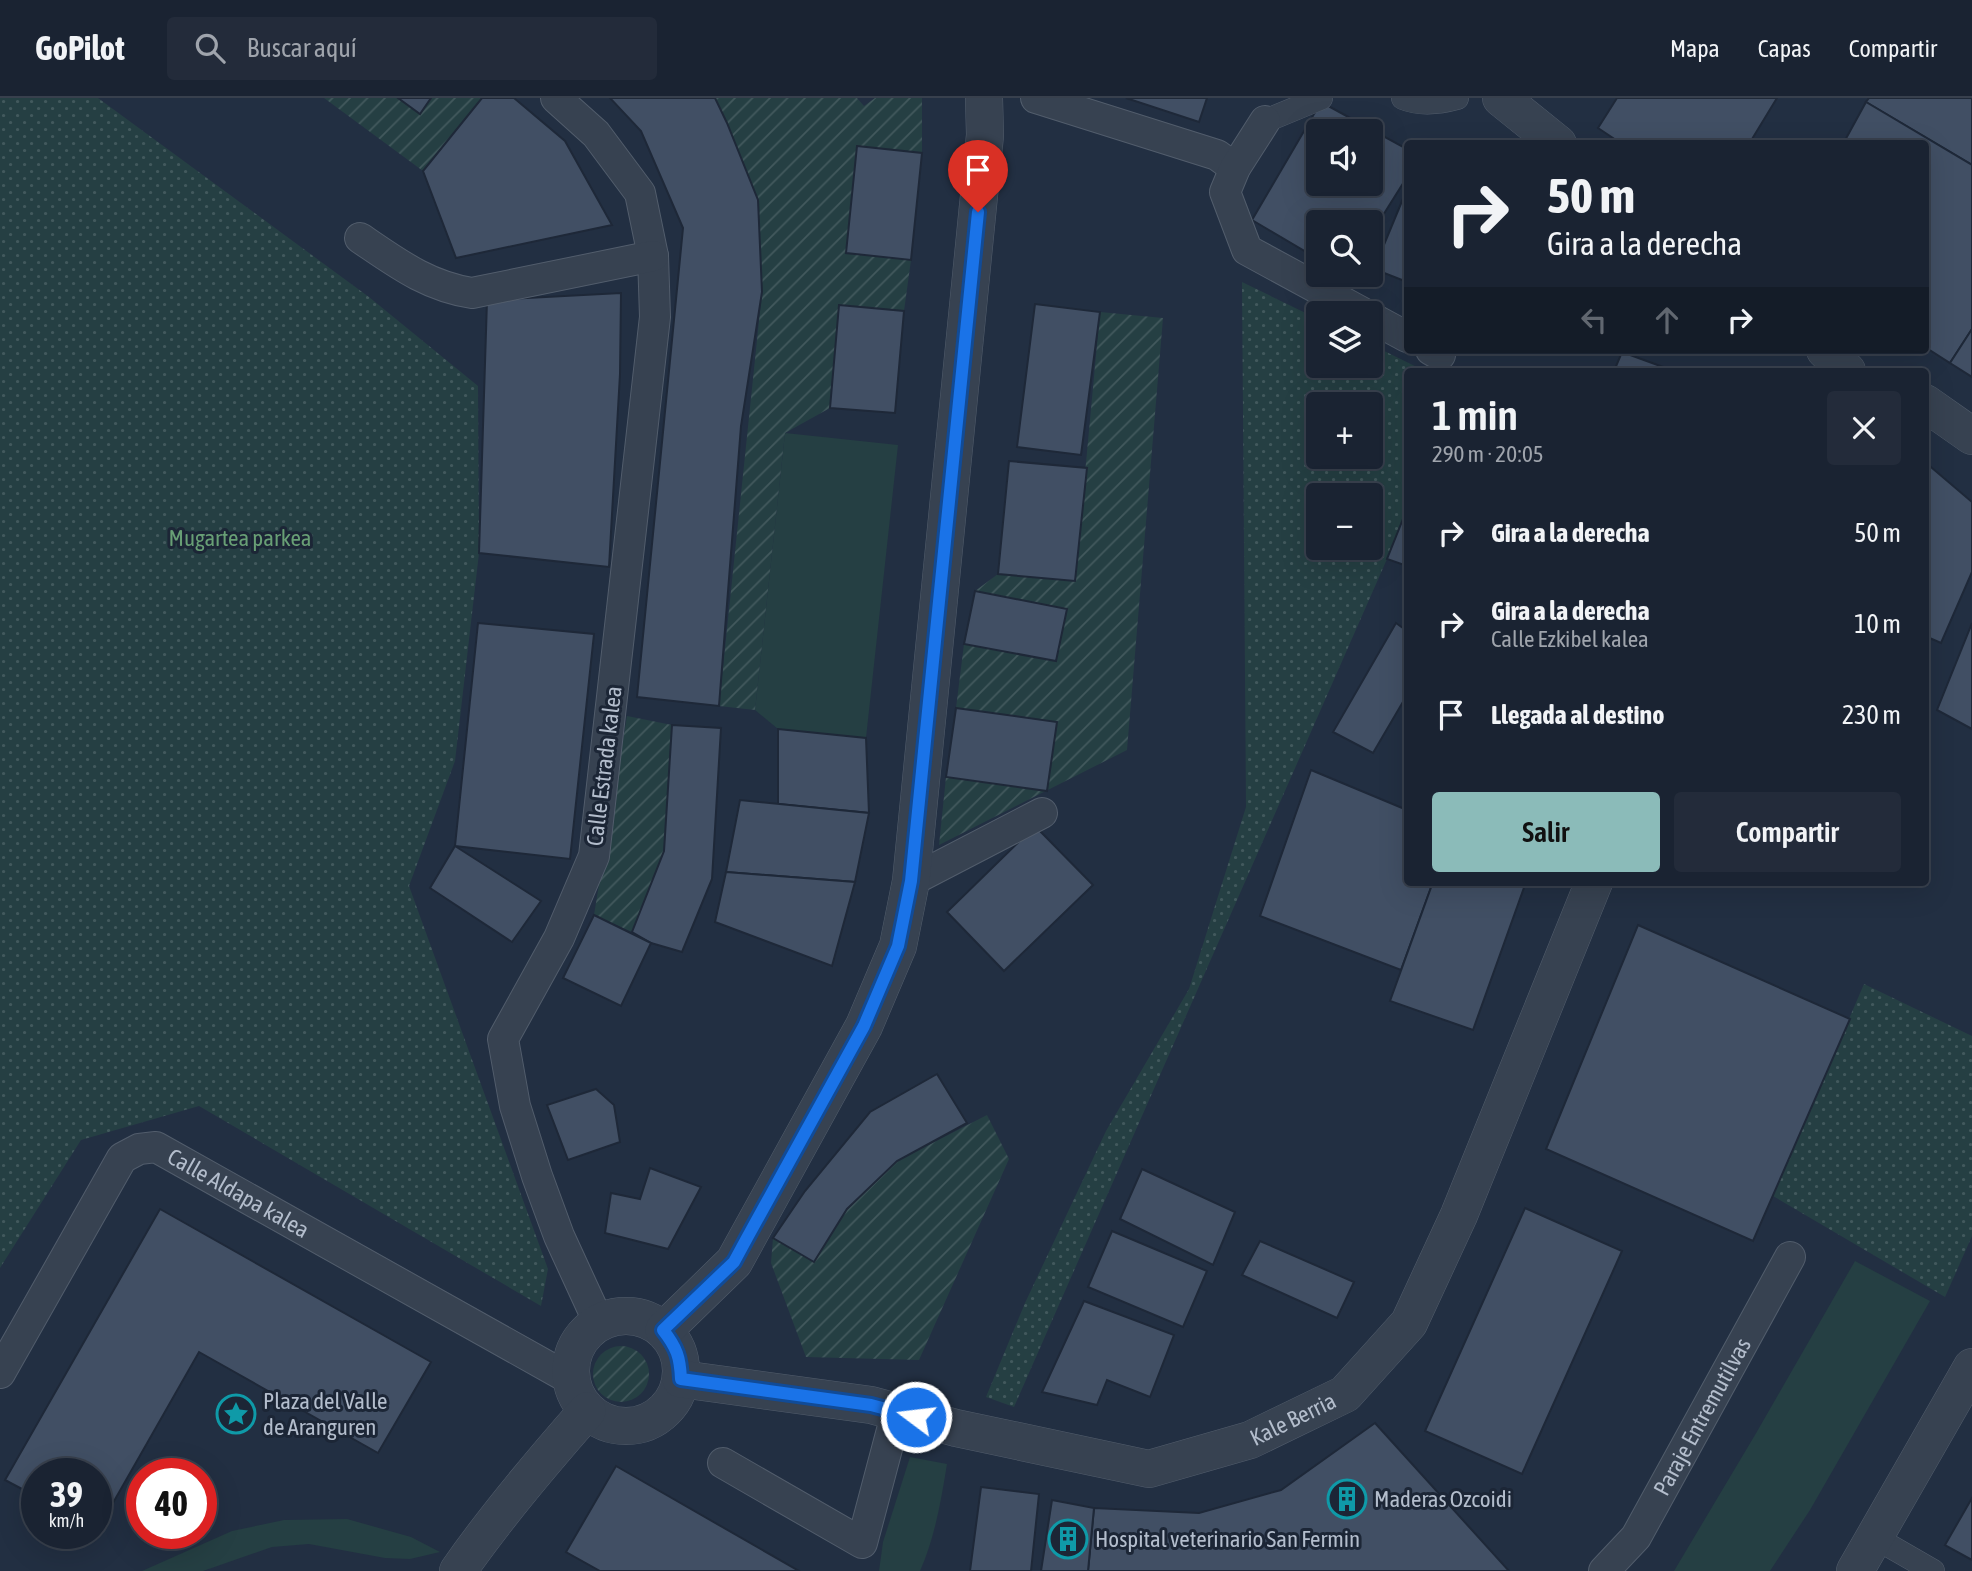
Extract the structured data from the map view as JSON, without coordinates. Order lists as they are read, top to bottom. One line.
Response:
{"streets":{"street":["Calle Estrada kalea","Calle Aldapa kalea","Paraje Entremutilvas","Kale Berria"]},"crossings":[["Calle Estrada kalea","Calle Aldapa kalea"],["Calle Estrada kalea","Kale Berria"],["Calle Aldapa kalea","Kale Berria"]],"parks":["Mugartea parkea"],"places":{"place":["Plaza del Valle de Aranguren"],"building":["Maderas Ozcoidi","Hospital veterinario San Fermin"]},"page":{"header":"GoPilot","search":"Buscar aquí","nav":["Mapa","Capas","Compartir"],"map_buttons":["+","−"],"turn":["50 m","Gira a la derecha"],"heading":["1 min","290 m · 20:05"],"list":[{"name":"Gira a la derecha","value":"50 m"},{"name":"Gira a la derecha","note":"Calle Ezkibel kalea","value":"10 m"},{"name":"Llegada al destino","value":"230 m"}],"buttons":["Salir","Compartir"],"speed":"39 km/h","limit":"40"}}
